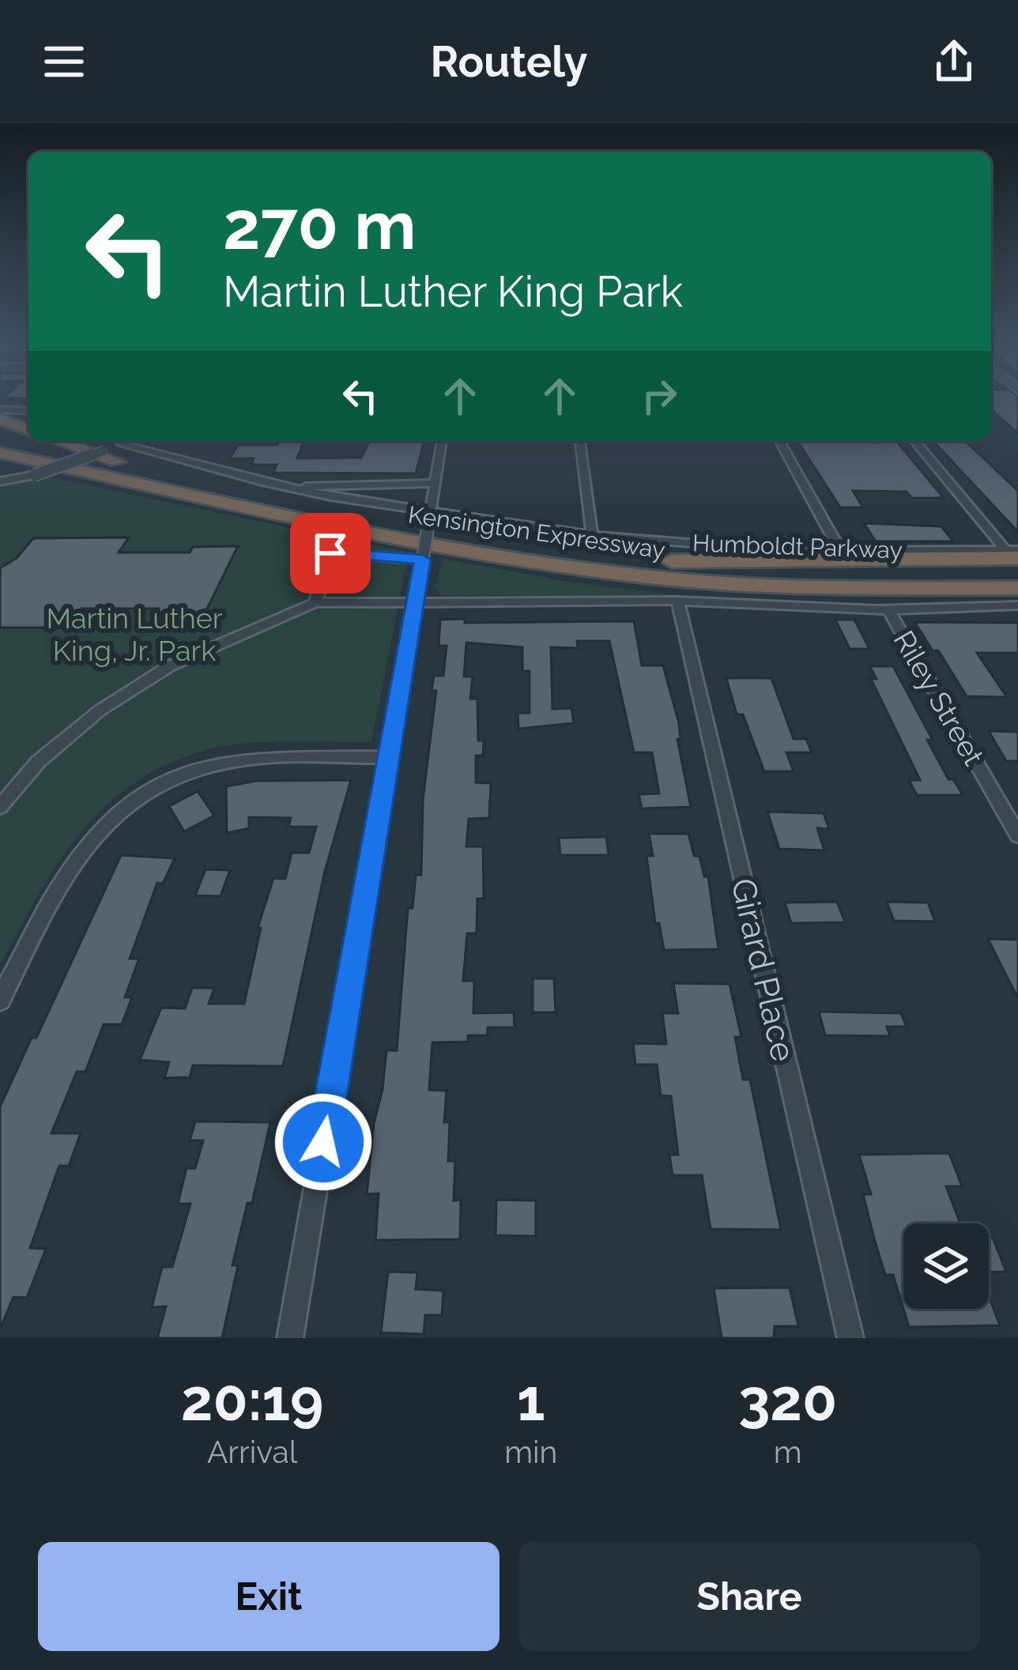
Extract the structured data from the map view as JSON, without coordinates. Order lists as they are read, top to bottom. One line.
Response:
{"streets":{"highway":["Kensington Expressway"],"street":["Humboldt Parkway","Riley Street","Girard Place"]},"parks":["Martin Luther King, Jr. Park"],"page":{"header":"Routely","turn":["270 m","Martin Luther King Park"],"eta":["20:19","Arrival","1","min","320","m"],"buttons":["Exit","Share"]}}
